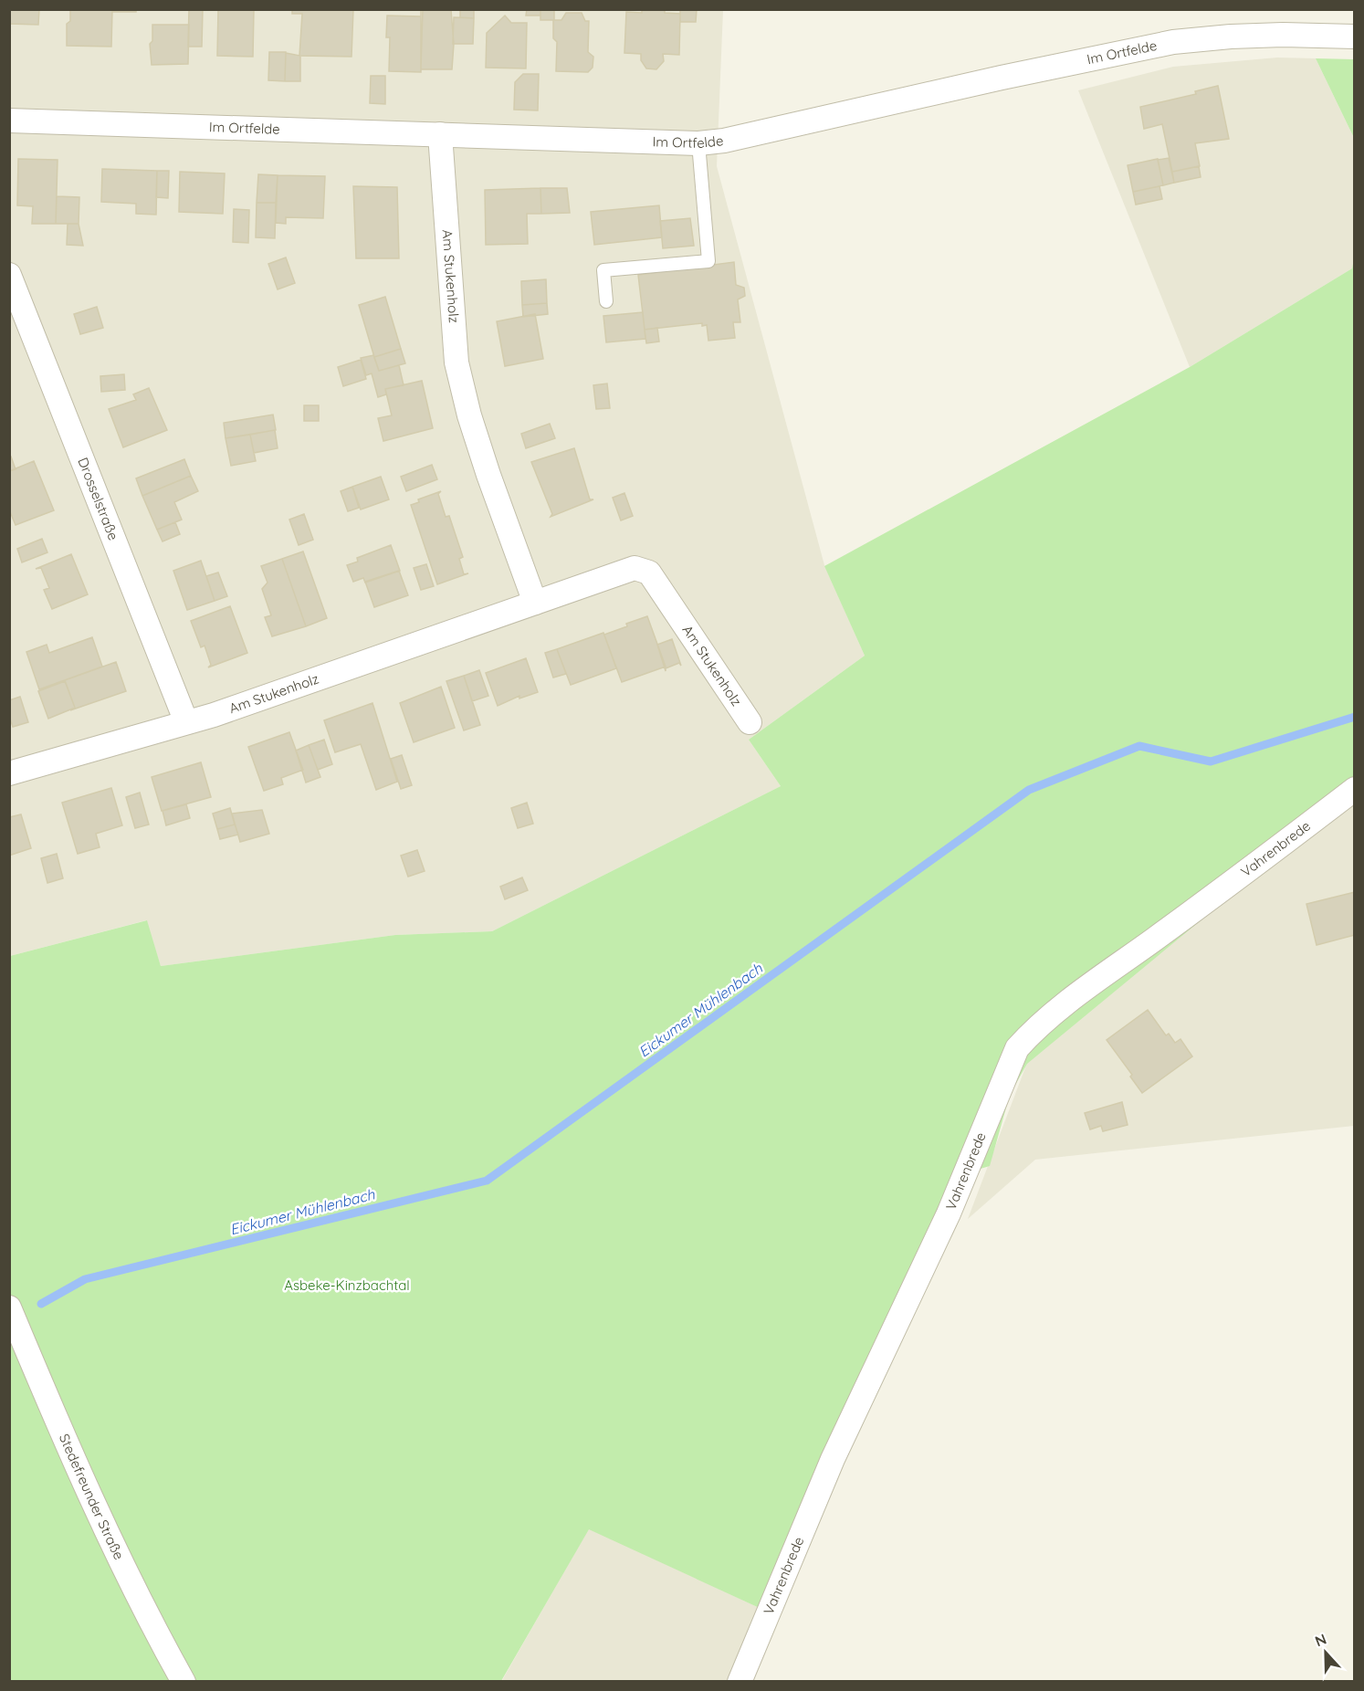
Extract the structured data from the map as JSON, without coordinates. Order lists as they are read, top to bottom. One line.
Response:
{"streets":{"street":["Im Ortfelde","Am Stukenholz","Drosselstraße","Vahrenbrede","Stedefreunder Straße"]},"crossings":[["Im Ortfelde","Am Stukenholz"],["Am Stukenholz","Drosselstraße"]],"water":["Eickumer Mühlenbach"],"parks":["Asbeke-Kinzbachtal"],"north":"top"}
